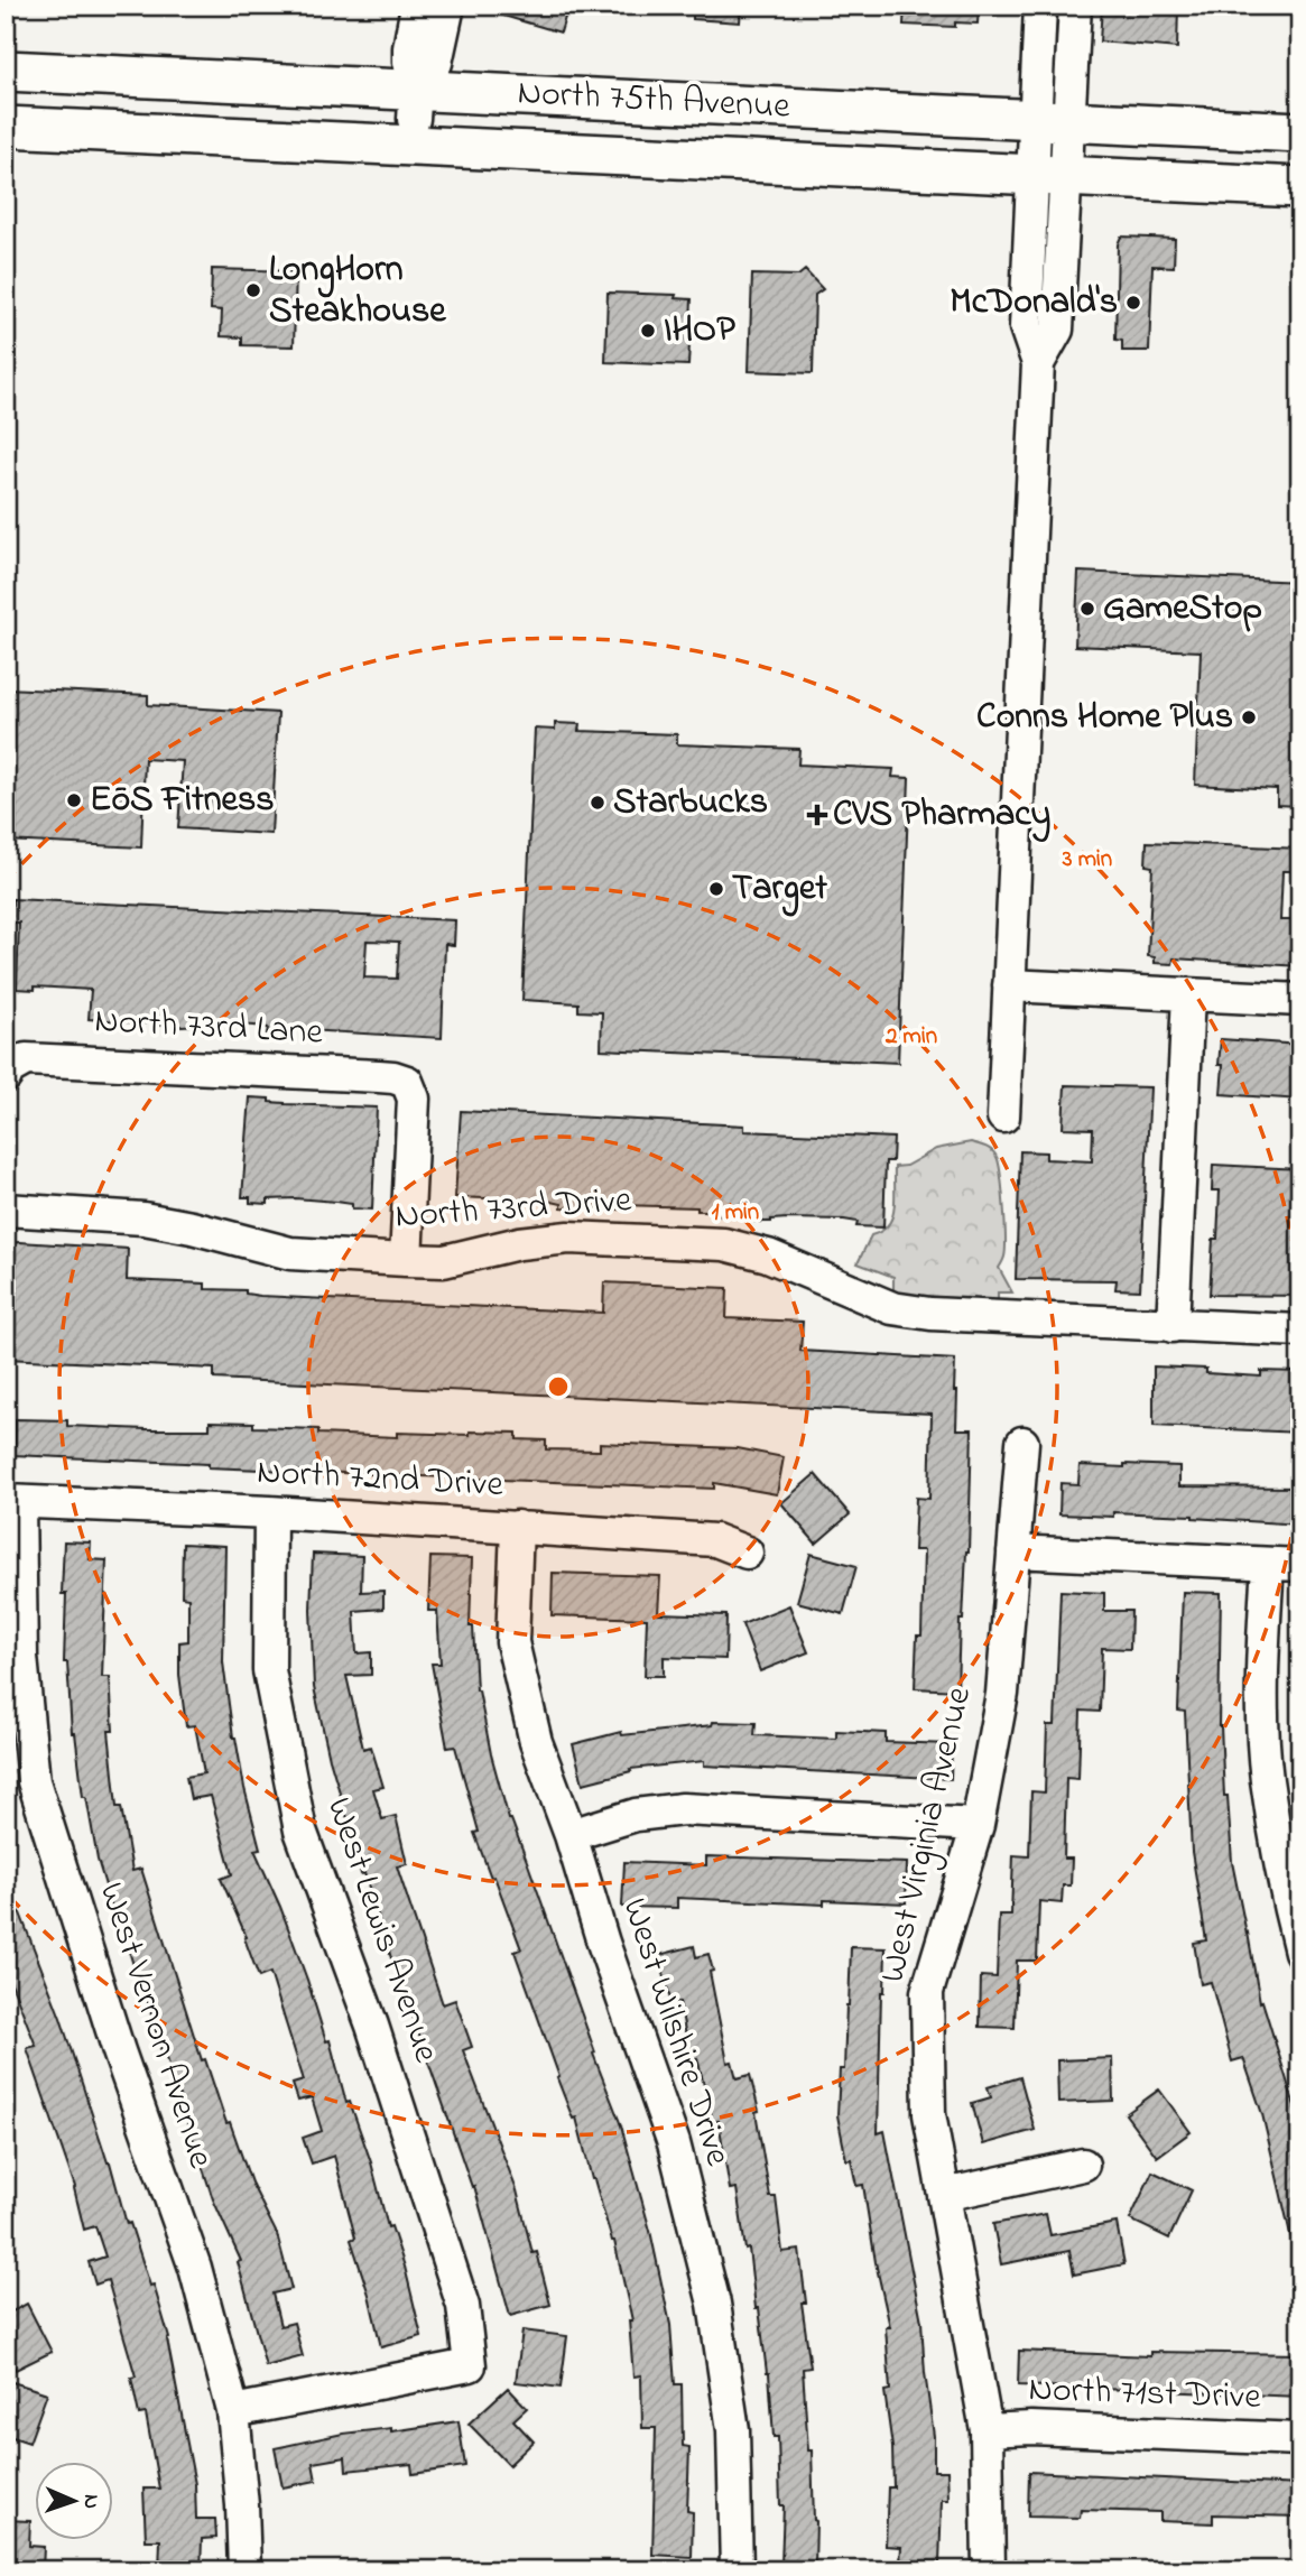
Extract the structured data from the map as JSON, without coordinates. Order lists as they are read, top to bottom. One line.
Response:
{"streets":{"main road":["North 75th Avenue"],"street":["North 73rd Lane","North 73rd Drive","North 72nd Drive","West Virginia Avenue","West Lewis Avenue","West Vernon Avenue","West Wilshire Drive","North 71st Drive"]},"crossings":[["North 73rd Lane","North 73rd Drive"],["North 72nd Drive","West Lewis Avenue"],["North 72nd Drive","West Vernon Avenue"],["North 72nd Drive","West Wilshire Drive"],["West Virginia Avenue","North 71st Drive"],["West Lewis Avenue","West Vernon Avenue"]],"places":{"other":["LongHorn Steakhouse","McDonald's","IHOP","GameStop","Conns Home Plus","EōS Fitness","Starbucks","Target"],"health":["CVS Pharmacy"]},"north":"right","rings":["3 min","2 min","1 min"]}
